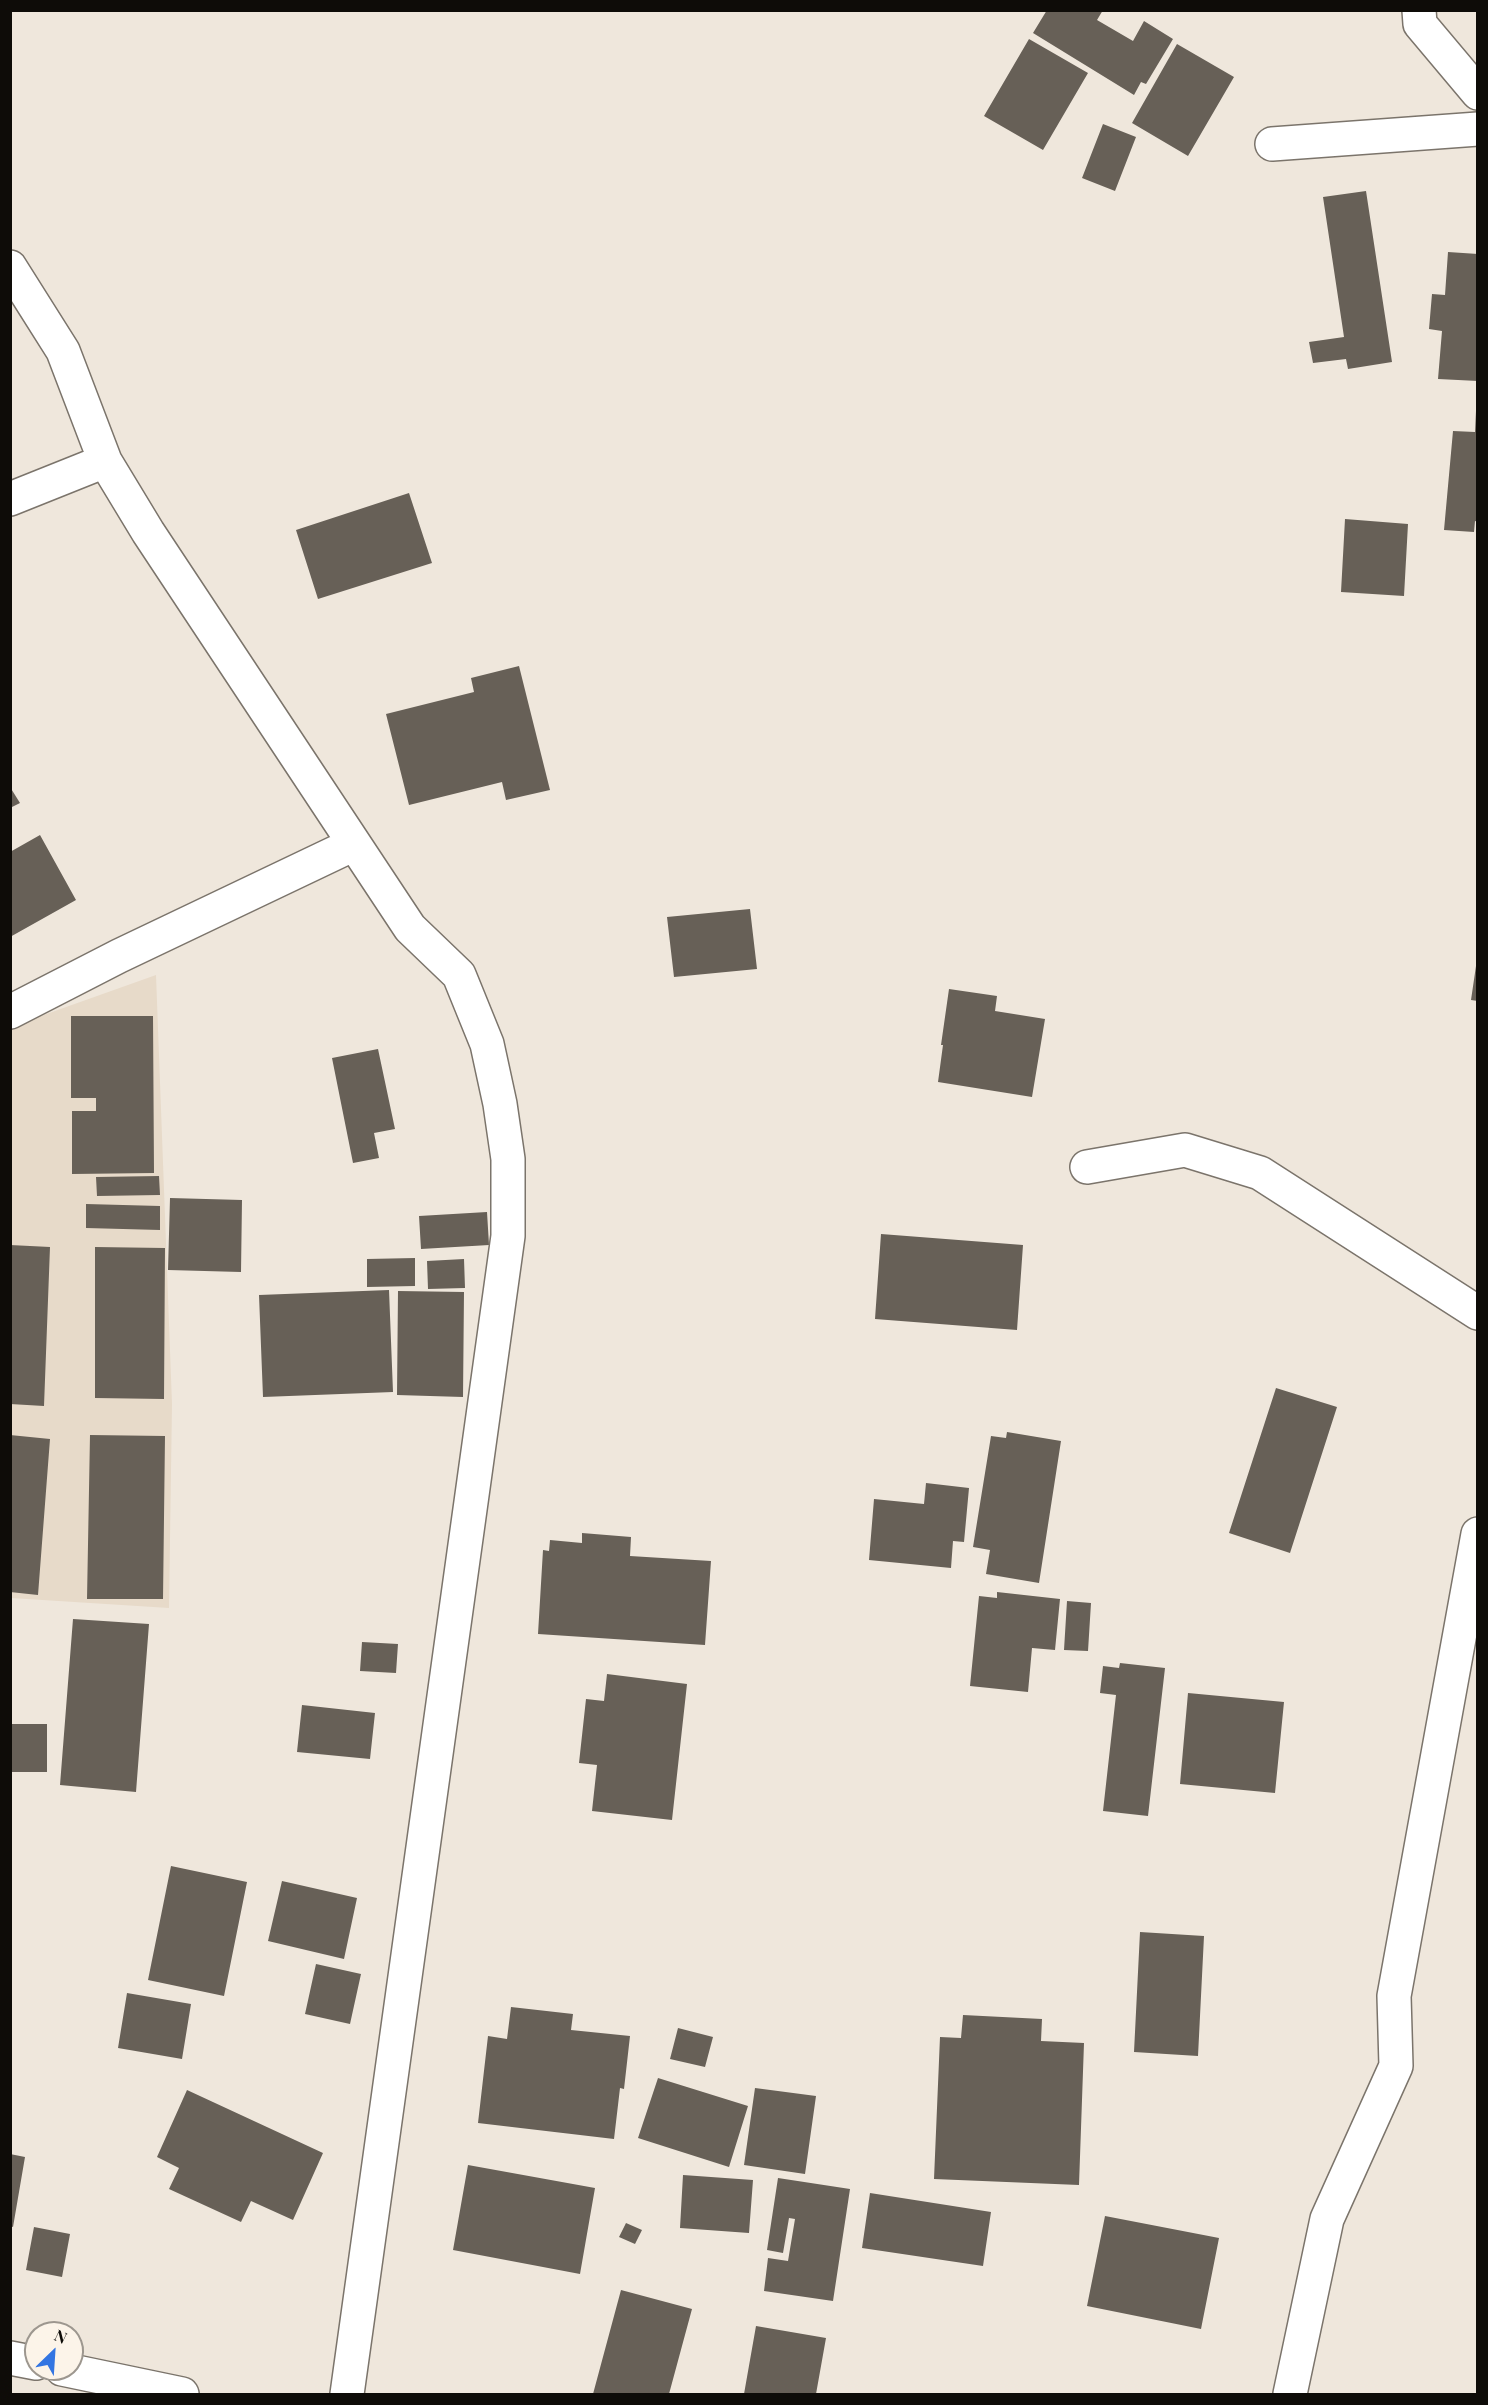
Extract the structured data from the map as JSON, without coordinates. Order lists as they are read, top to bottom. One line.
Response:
{"north":"top right"}
